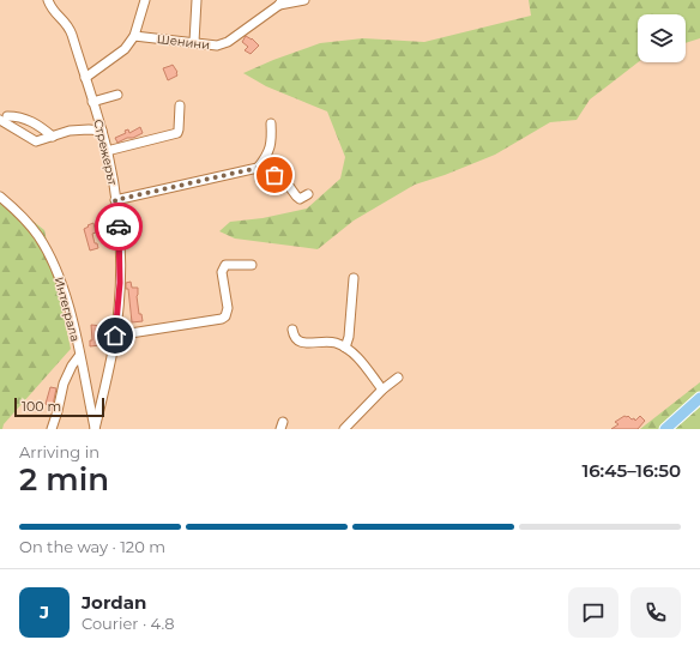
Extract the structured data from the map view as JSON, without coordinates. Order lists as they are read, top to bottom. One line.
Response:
{"streets":{"street":["Шенини","Стрежерът","Интеграла"]},"scale_bar":"100 m","page":{"scale":"100 m","heading":["2 min","Arriving in","16:45–16:50"],"panel":["Jordan","Courier · 4.8"],"bar":"On the way · 120 m","round":"J"}}
